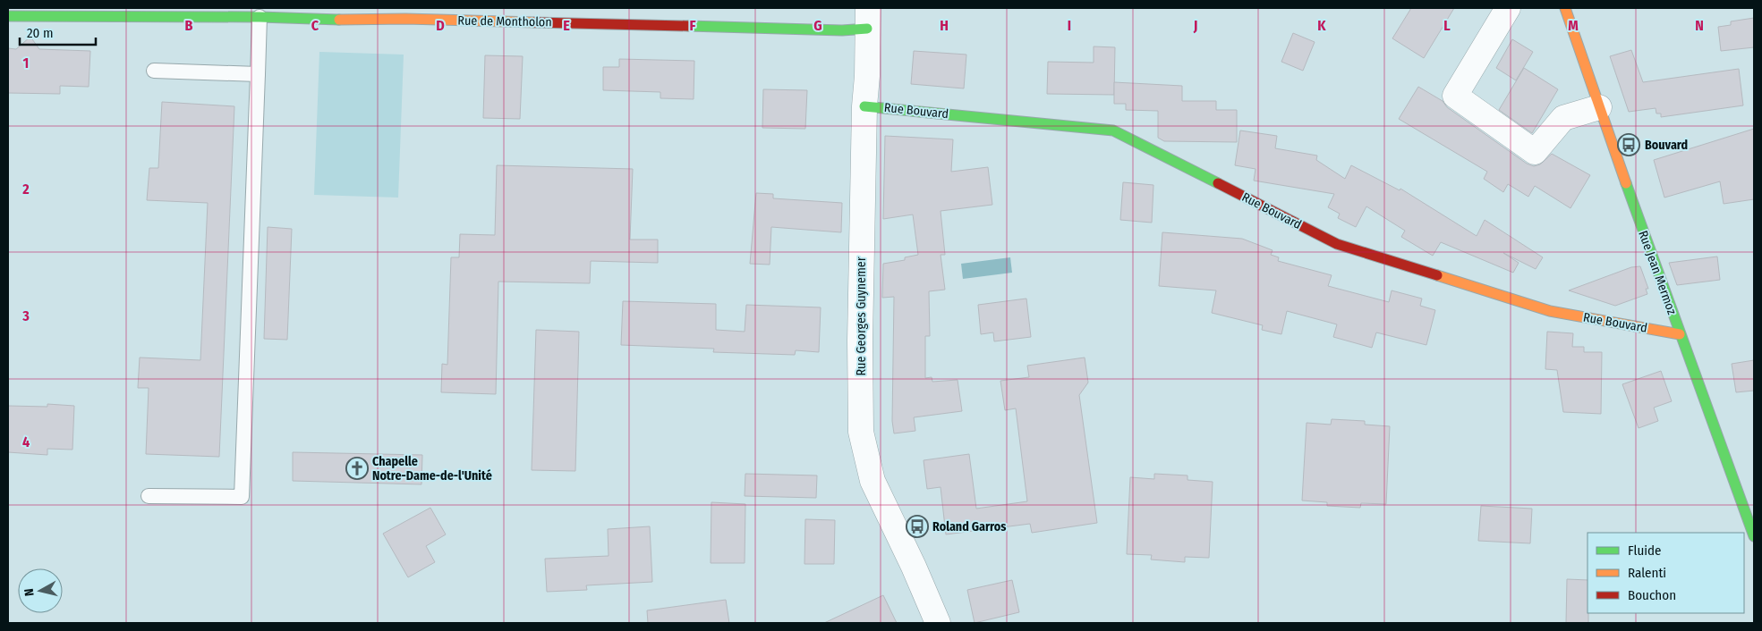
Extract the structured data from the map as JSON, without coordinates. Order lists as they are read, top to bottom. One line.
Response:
{"streets":{"street":["Rue de Montholon","Rue Bouvard","Rue Jean Mermoz","Rue Georges Guynemer"]},"crossings":[["Rue de Montholon","Rue Georges Guynemer"],["Rue Bouvard","Rue Jean Mermoz"],["Rue Bouvard","Rue Georges Guynemer"]],"places":{"bus stop":["Bouvard","Roland Garros"],"church":["Chapelle Notre-Dame-de-l'Unité"]},"legend":["Fluide","Ralenti","Bouchon"],"scale_bar":"20 m","north":"left","grid":{"columns":["B","C","D","E","F","G","H","I","J","K","L","M","N"],"rows":["1","2","3","4"]}}
